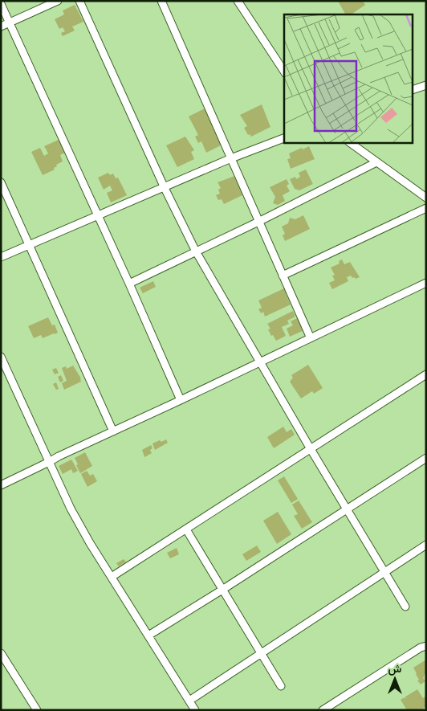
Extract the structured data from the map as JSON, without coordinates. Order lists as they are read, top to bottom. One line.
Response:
{"north":"top"}
